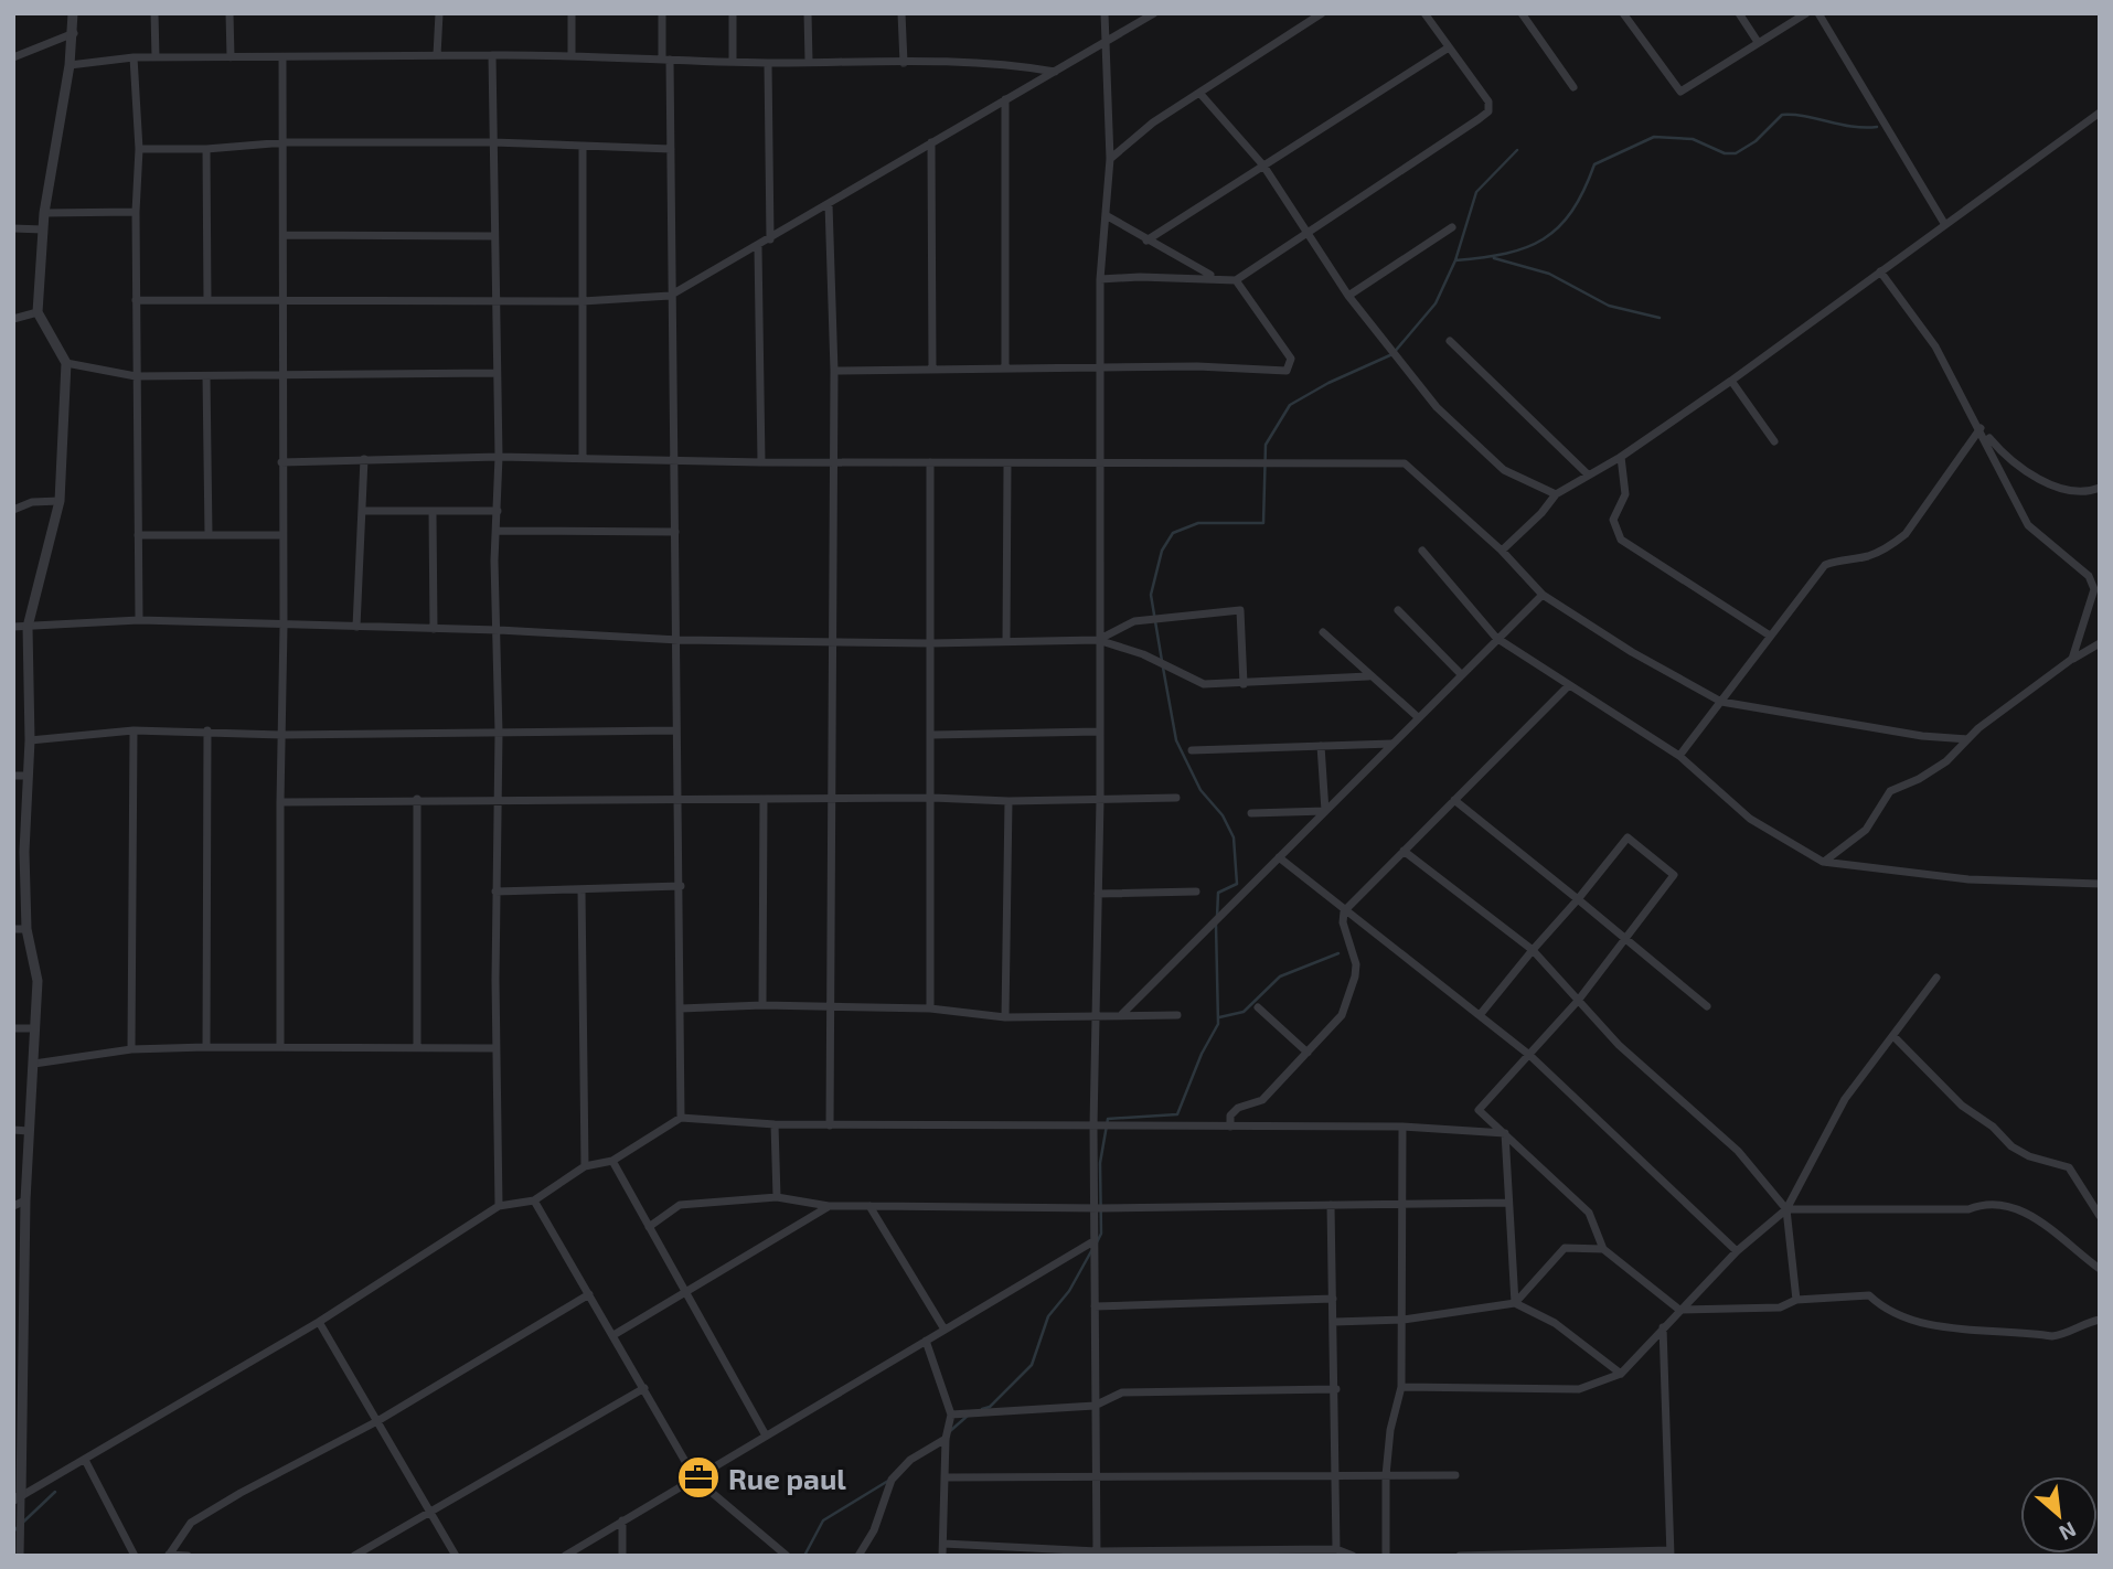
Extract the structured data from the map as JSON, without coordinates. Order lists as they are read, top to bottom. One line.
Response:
{"places":{"office":["Rue paul"]},"north":"bottom right"}
